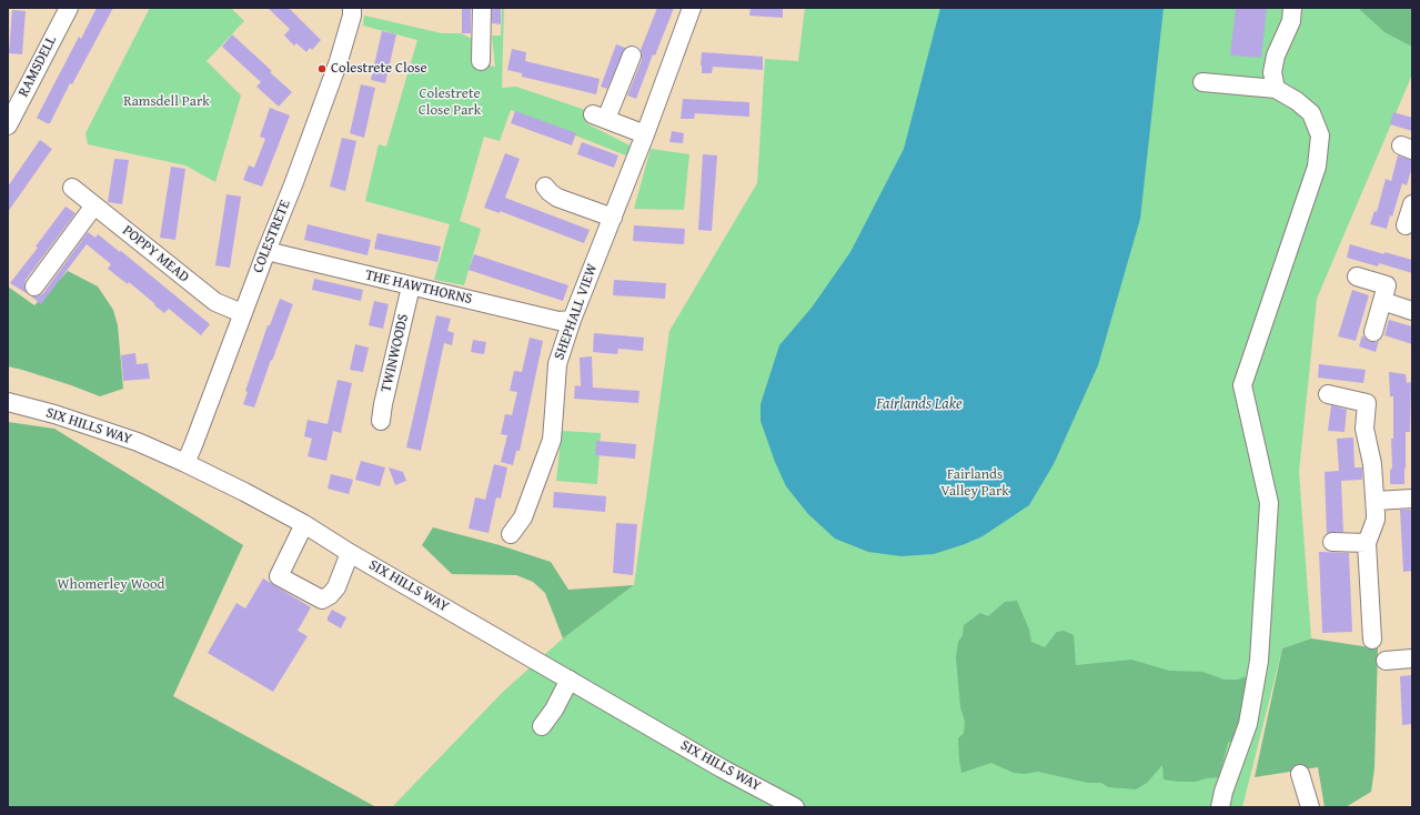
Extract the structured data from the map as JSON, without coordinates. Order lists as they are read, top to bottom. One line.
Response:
{"streets":{"street":["RAMSDELL","COLESTRETE","POPPY MEAD","THE HAWTHORNS","SHEPHALL VIEW","TWINWOODS","SIX HILLS WAY"]},"crossings":[["COLESTRETE","POPPY MEAD"],["COLESTRETE","THE HAWTHORNS"],["COLESTRETE","SIX HILLS WAY"],["THE HAWTHORNS","SHEPHALL VIEW"],["THE HAWTHORNS","TWINWOODS"]],"water":["Fairlands Lake"],"parks":["Colestrete Close Park","Ramsdell Park","Fairlands Valley Park","Whomerley Wood"],"places":["Colestrete Close"]}
